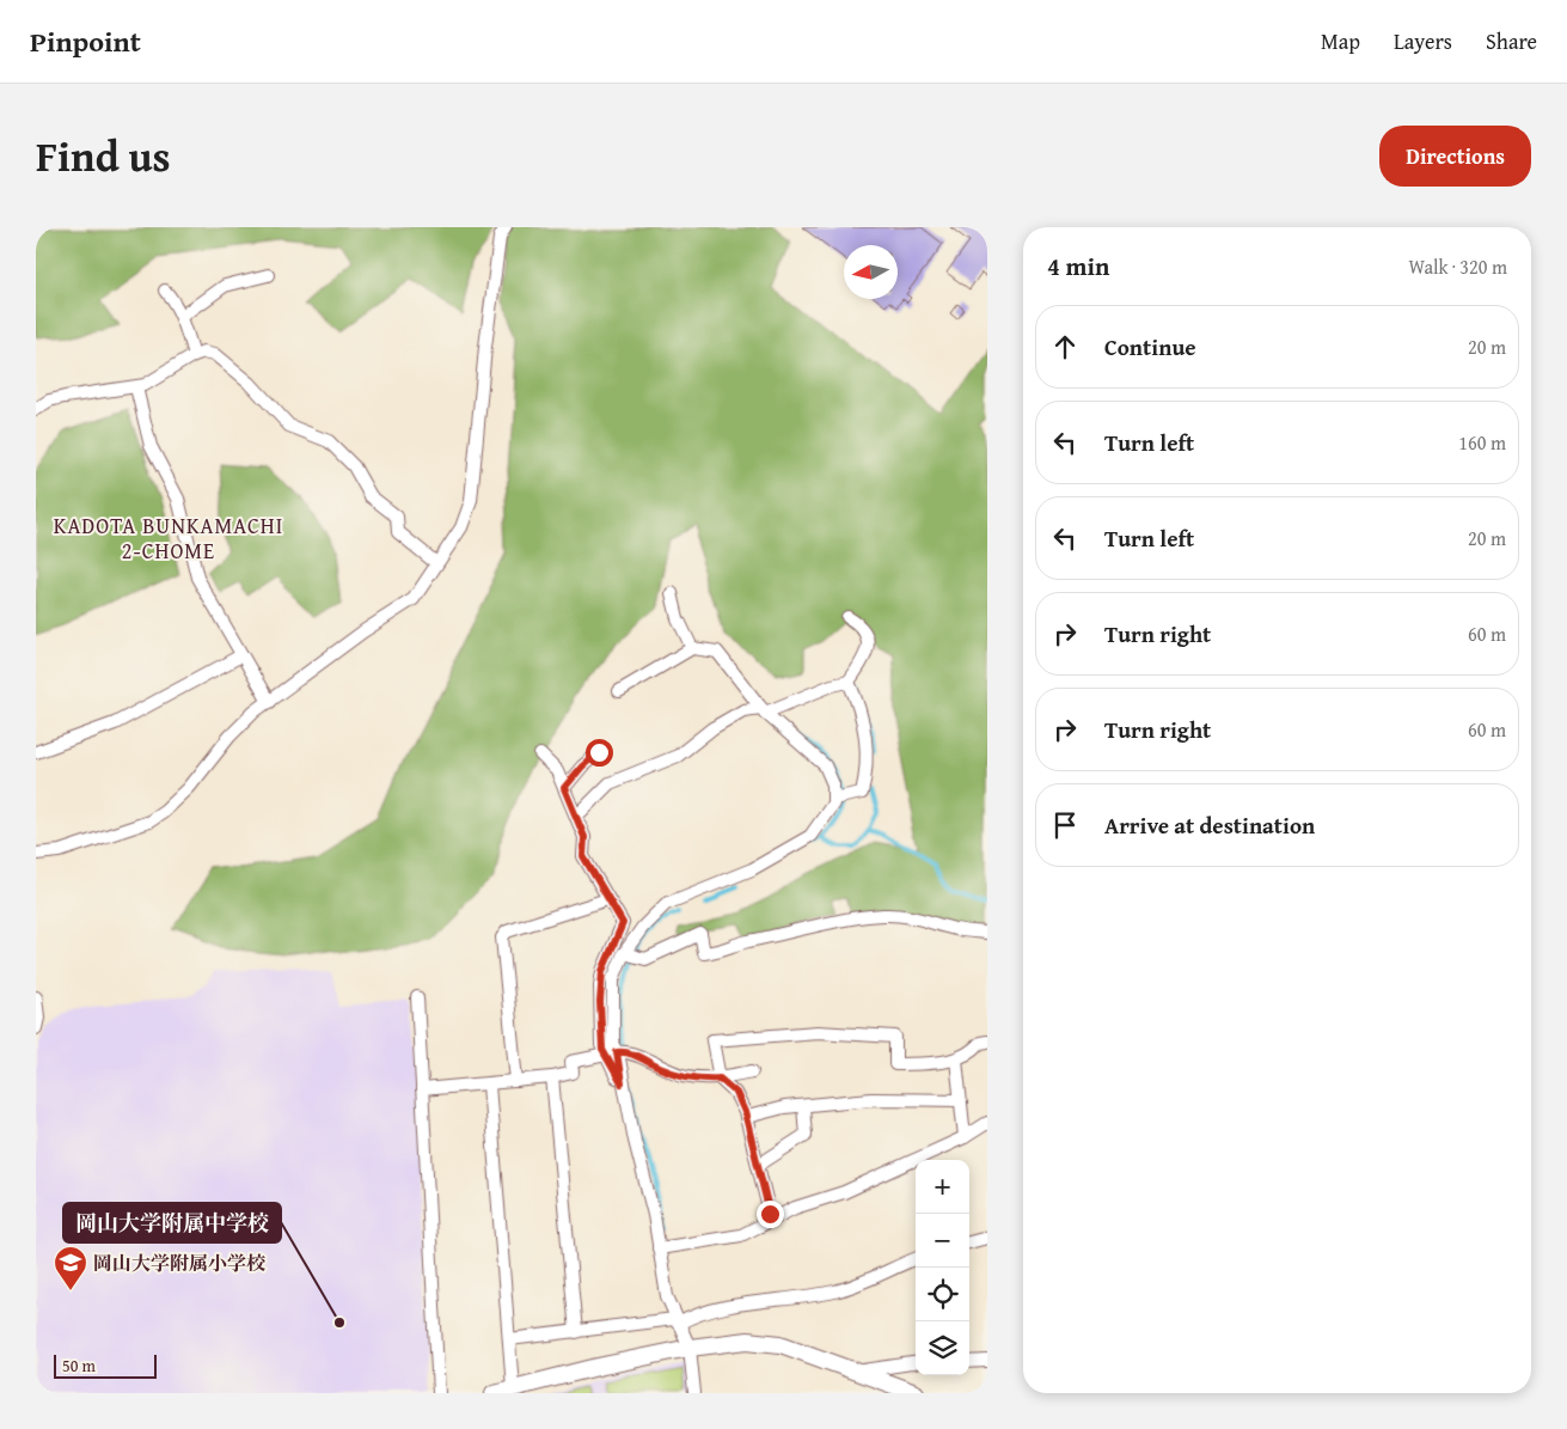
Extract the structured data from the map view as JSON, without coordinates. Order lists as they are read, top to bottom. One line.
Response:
{"districts":["KADOTA BUNKAMACHI 2-CHOME"],"places":{"school or university":["岡山大学附属小学校"],"other":["岡山大学附属中学校"]},"scale_bar":"50 m","north":"left","page":{"header":"Pinpoint","nav":["Map","Layers","Share"],"title":"Find us","buttons":"Directions","heading":["4 min","Walk · 320 m"],"list":[["Continue","20 m"],["Turn left","160 m"],["Turn left","20 m"],["Turn right","60 m"],["Turn right","60 m"],"Arrive at destination"],"map_buttons":["+","−"],"scale":"50 m"}}
